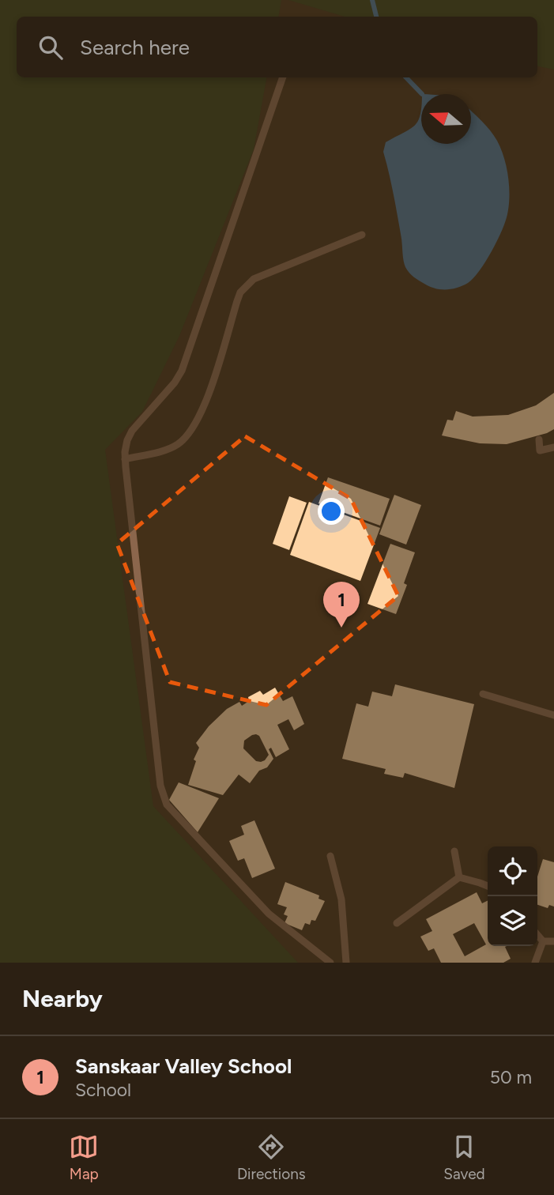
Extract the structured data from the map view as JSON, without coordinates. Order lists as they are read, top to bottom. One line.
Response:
{"north":"left","page":{"search":"Search here","pins":"1","heading":"Nearby","list":[{"mark":"1","name":"Sanskaar Valley School","note":"School","value":"50 m"}],"nav":["Map","Directions","Saved"]}}
